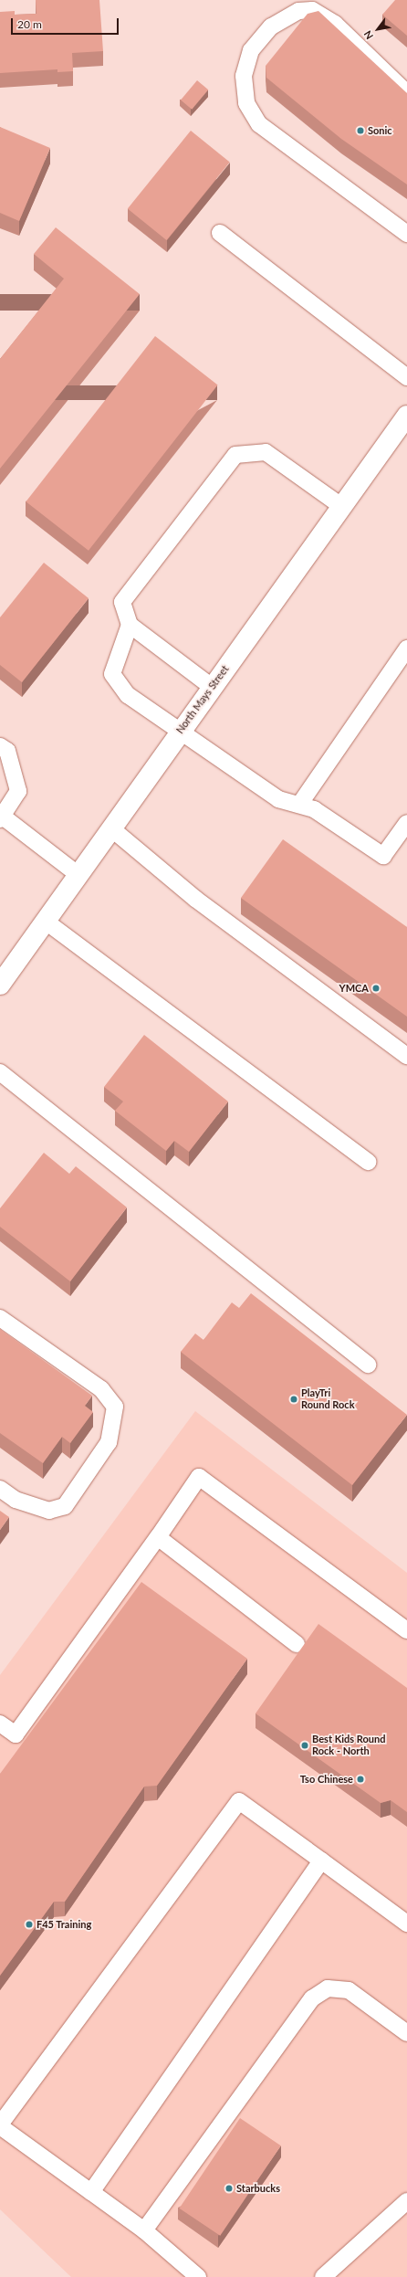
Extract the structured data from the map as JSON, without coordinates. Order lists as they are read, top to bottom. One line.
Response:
{"streets":{"main road":["North Mays Street"]},"places":["Sonic","YMCA","PlayTri Round Rock","Best Kids Round Rock - North","Tso Chinese","F45 Training","Starbucks"],"scale_bar":"20 m","north":"bottom left"}
